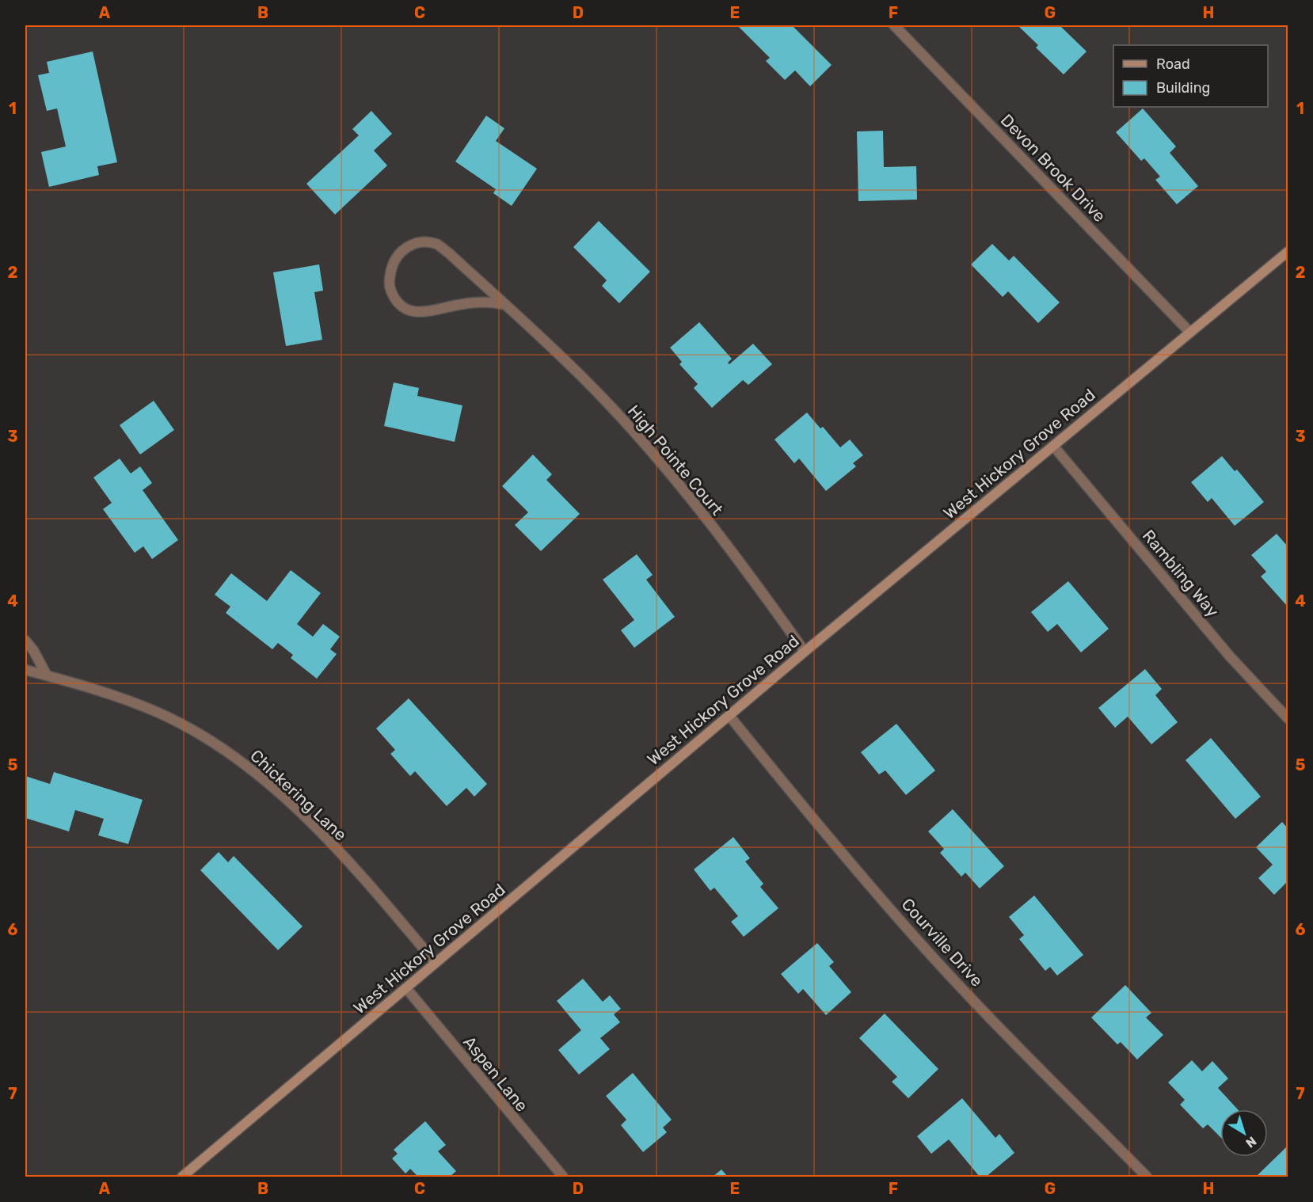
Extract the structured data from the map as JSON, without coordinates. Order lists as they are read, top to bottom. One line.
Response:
{"streets":{"street":["Devon Brook Drive","West Hickory Grove Road","High Pointe Court","Rambling Way","Chickering Lane","Courville Drive","Aspen Lane"]},"crossings":[["Devon Brook Drive","West Hickory Grove Road"],["West Hickory Grove Road","High Pointe Court"],["West Hickory Grove Road","Rambling Way"],["West Hickory Grove Road","Chickering Lane"],["West Hickory Grove Road","Courville Drive"],["West Hickory Grove Road","Aspen Lane"]],"legend":["Road","Building"],"north":"bottom right","grid":{"columns":["A","B","C","D","E","F","G","H"],"rows":["1","2","3","4","5","6","7"]}}
